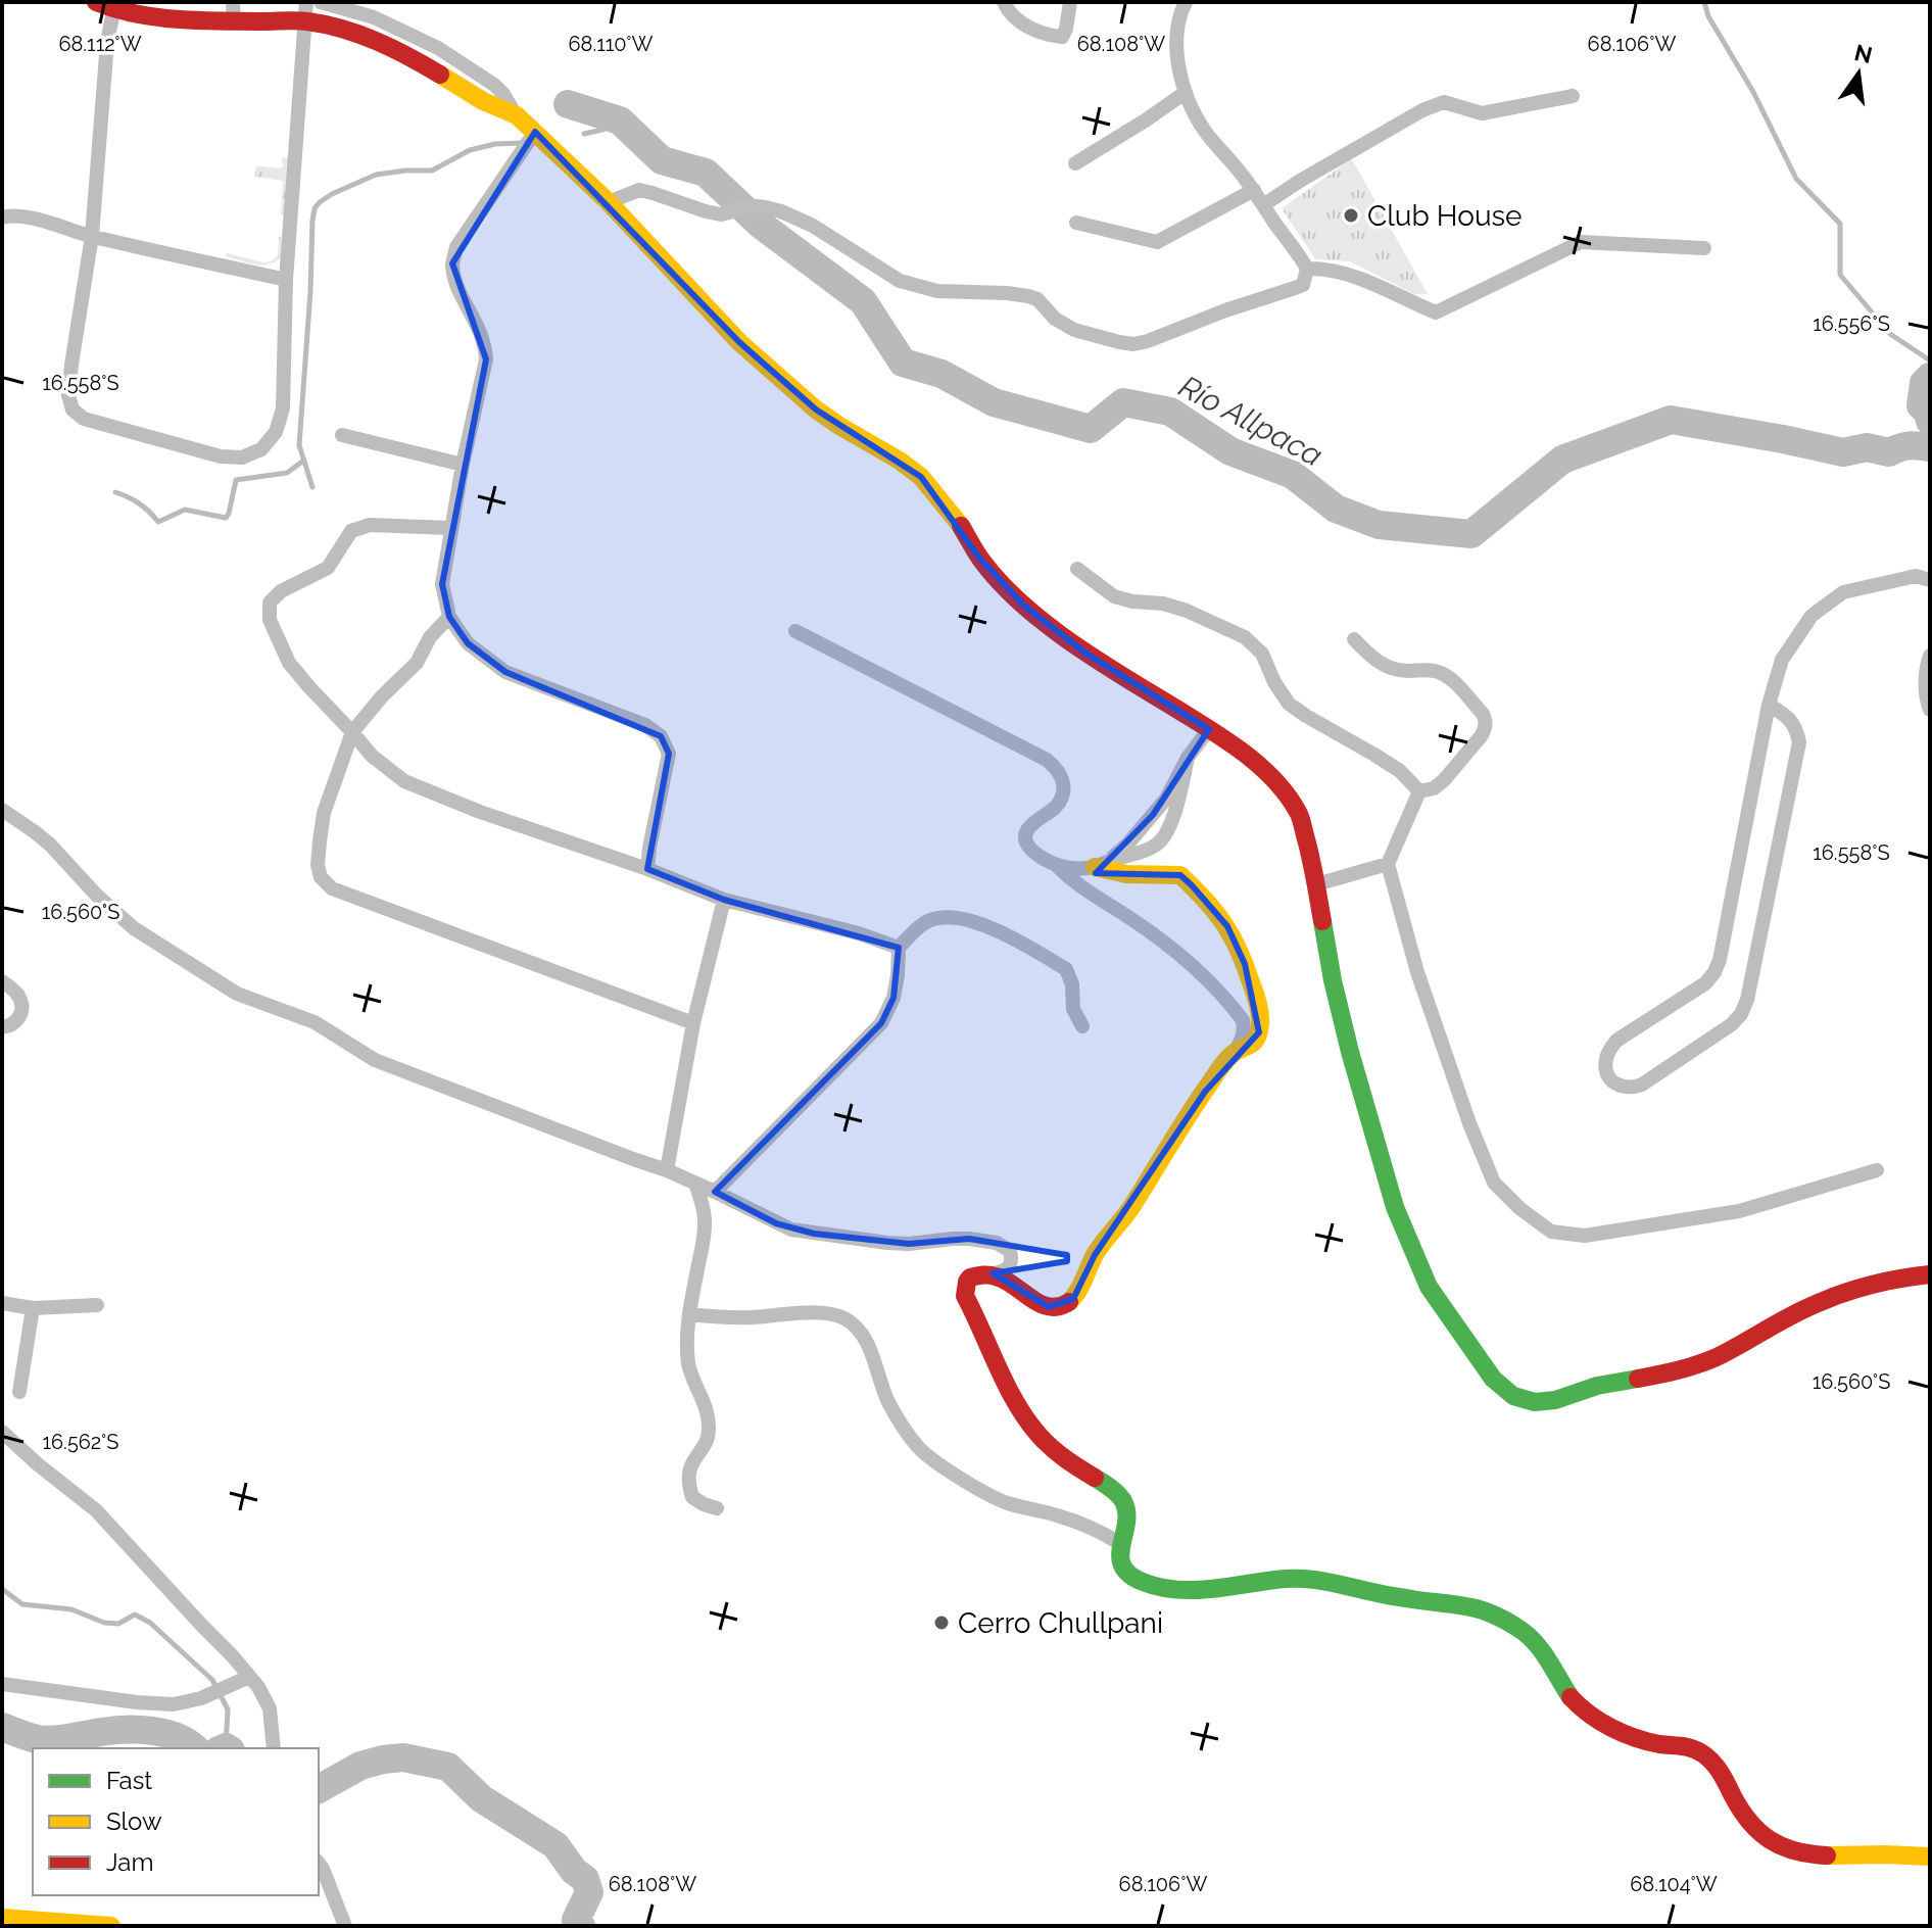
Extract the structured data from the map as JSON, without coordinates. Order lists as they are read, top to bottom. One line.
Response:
{"water":["Río Allpaca"],"places":["Club House","Cerro Chullpani"],"legend":["Fast","Slow","Jam"],"north":"top","coordinates":["68.112°W","68.110°W","68.108°W","68.106°W","16.556°S","16.558°S","16.560°S","16.562°S","68.104°W"]}
